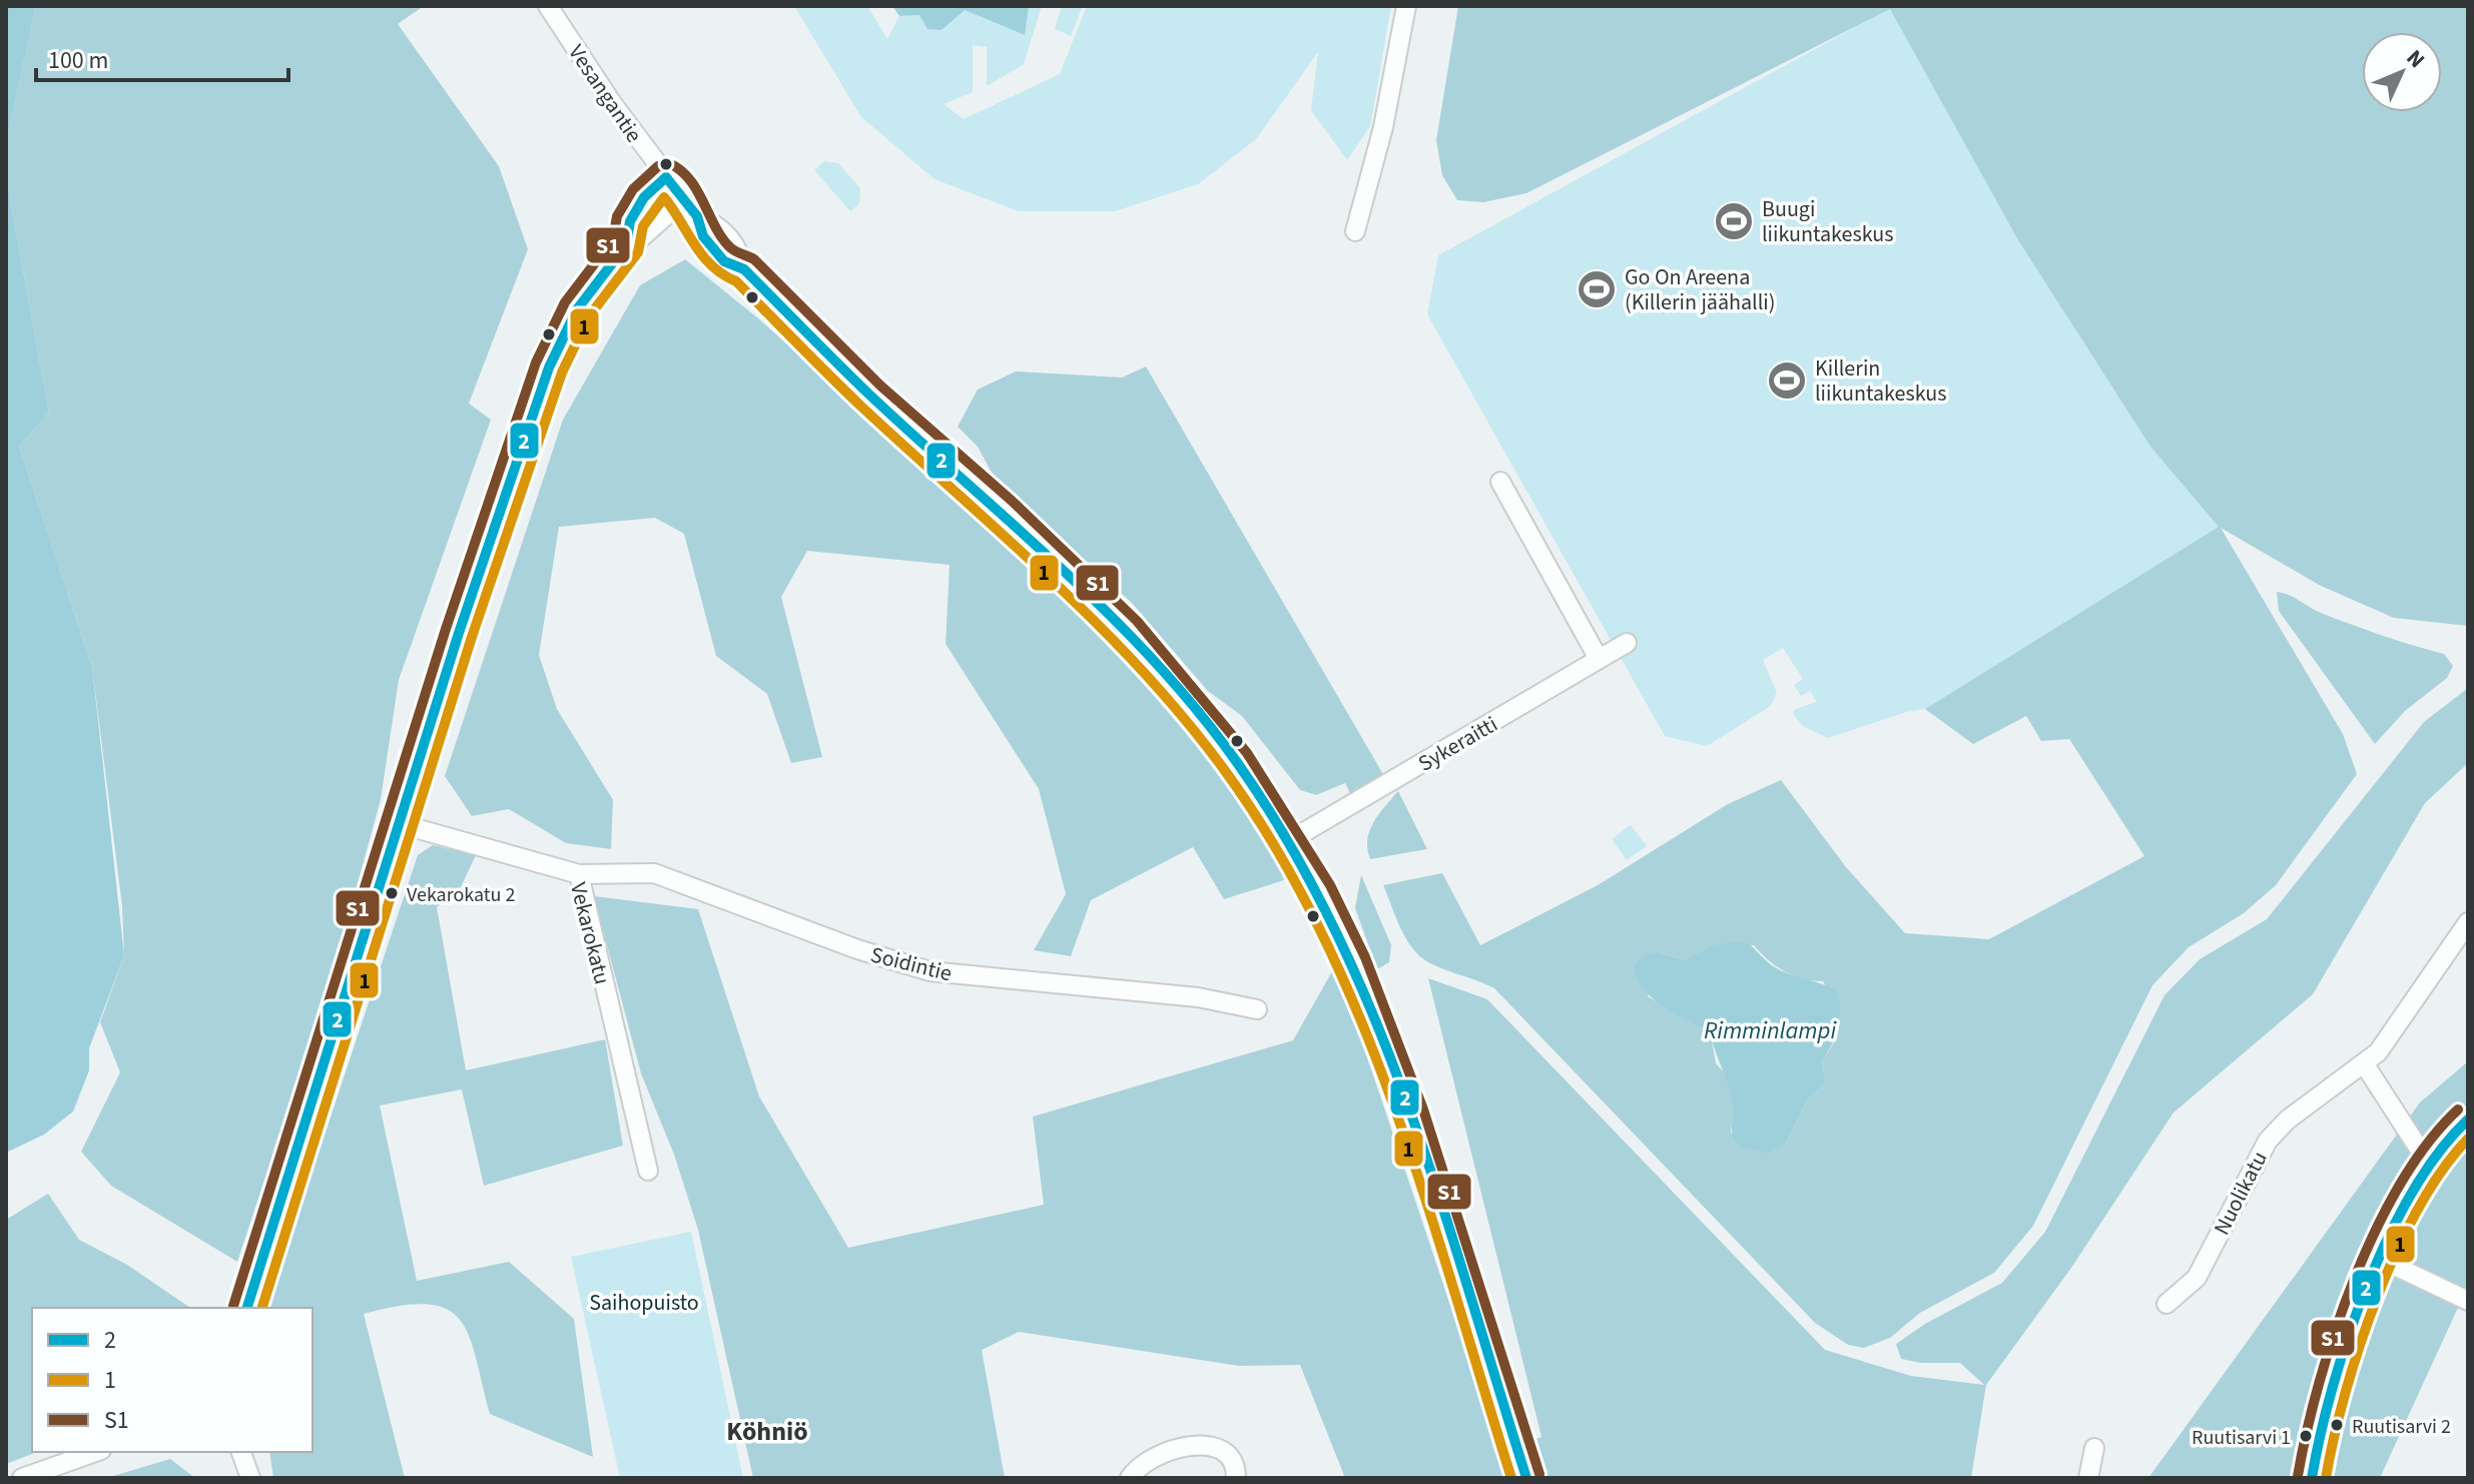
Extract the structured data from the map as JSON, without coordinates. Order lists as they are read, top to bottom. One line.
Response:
{"streets":{"street":["Vesangantie","Sykeraitti","Vekarokatu","Soidintie","Nuolikatu"]},"crossings":[["Vesangantie","Sykeraitti"],["Vekarokatu","Soidintie"]],"districts":["Köhniö"],"water":["Rimminlampi"],"parks":["Saihopuisto"],"places":{"sports":["Buugi liikuntakeskus","Go On Areena (Killerin jäähalli)","Killerin liikuntakeskus"],"other":["Vekarokatu 2","Ruutisarvi 2","Ruutisarvi 1"]},"lines":["transit line S1","transit line 2","transit line 1"],"legend":["2","1","S1"],"scale_bar":"100 m","north":"top right"}
